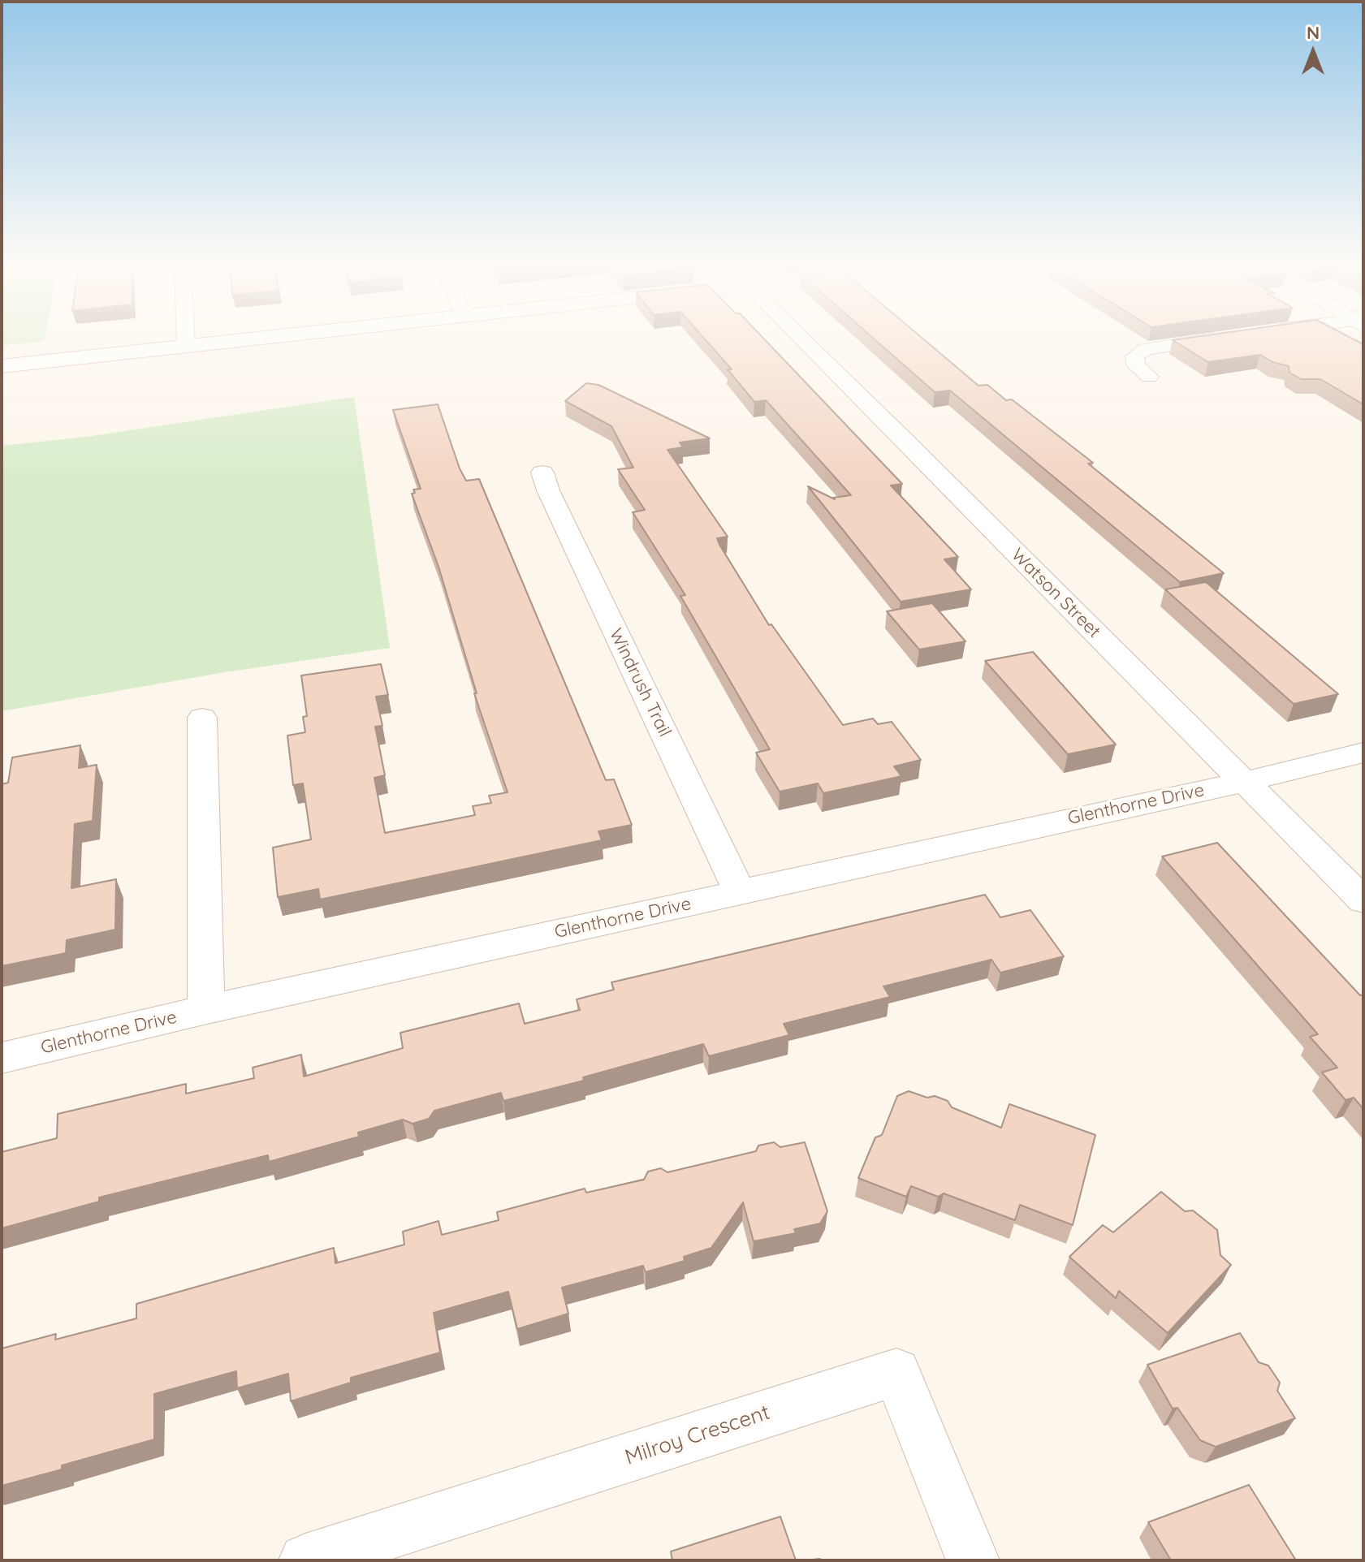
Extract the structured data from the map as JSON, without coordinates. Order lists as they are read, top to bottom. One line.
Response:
{"streets":{"street":["Watson Street","Windrush Trail","Glenthorne Drive","Milroy Crescent"]},"crossings":[["Watson Street","Glenthorne Drive"],["Windrush Trail","Glenthorne Drive"]],"north":"top"}
